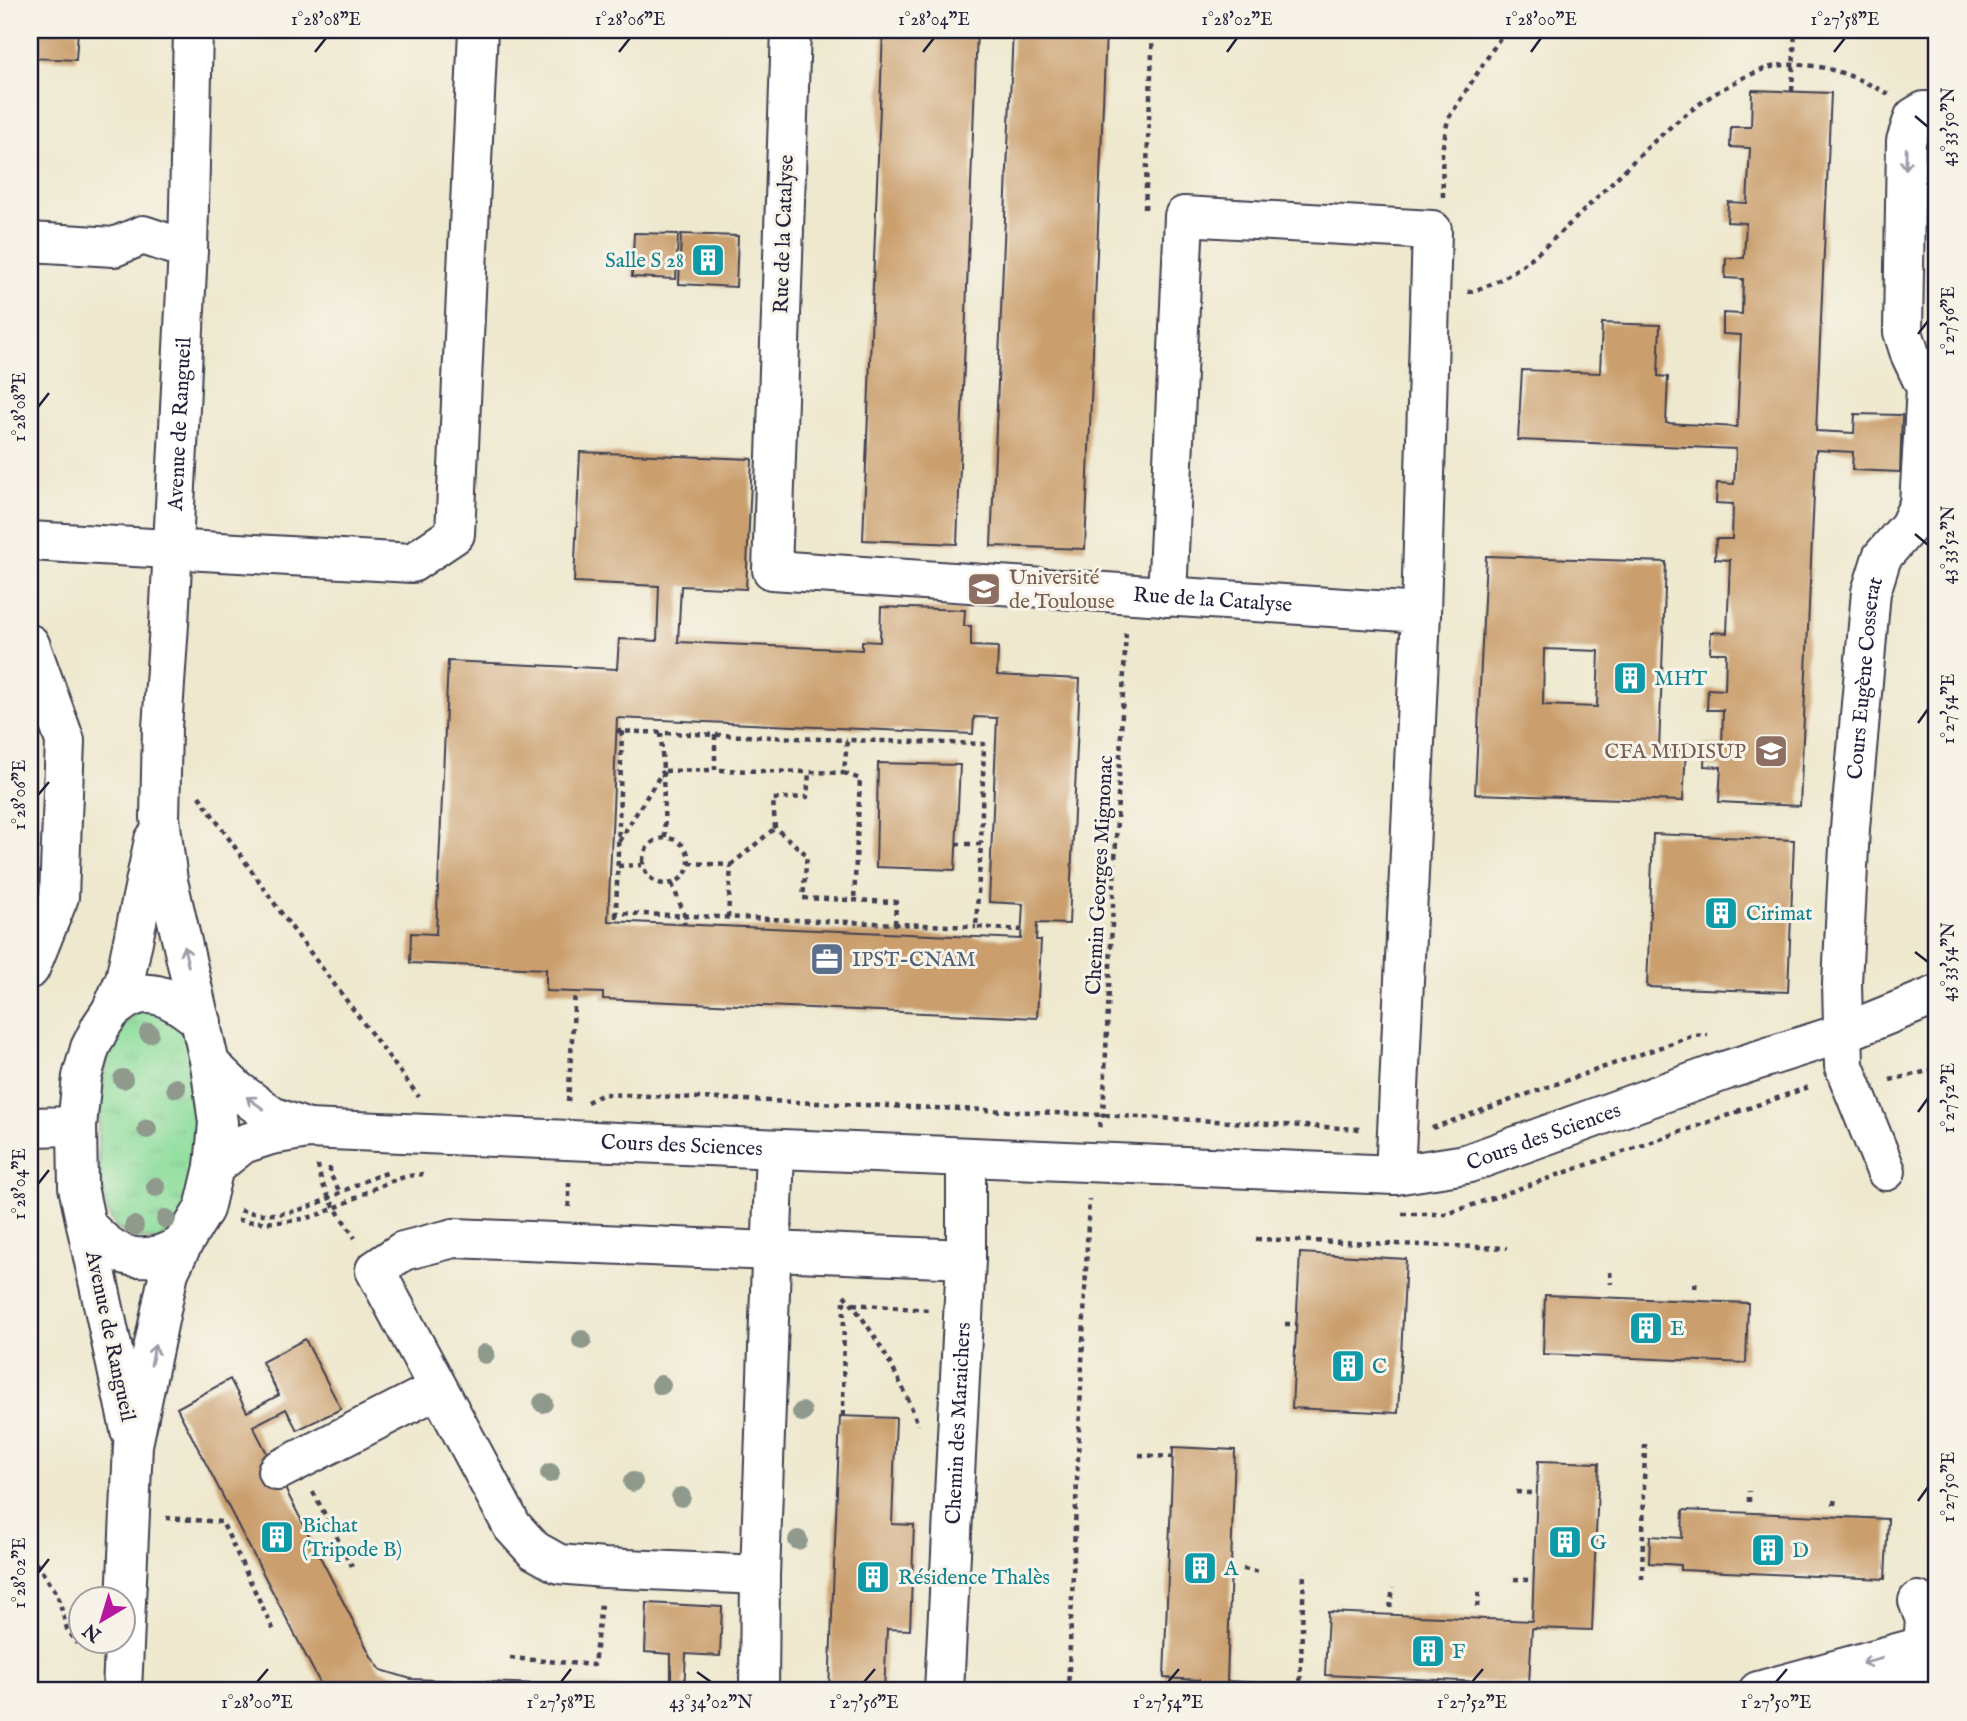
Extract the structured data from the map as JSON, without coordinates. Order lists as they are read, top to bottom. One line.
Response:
{"streets":{"street":["Rue de la Catalyse","Avenue de Rangueil","Cours Eugène Cosserat","Cours des Sciences","Chemin des Maraichers"],"path":["Chemin Georges Mignonac"]},"crossings":[["Rue de la Catalyse","Chemin Georges Mignonac"],["Avenue de Rangueil","Cours des Sciences"],["Cours Eugène Cosserat","Cours des Sciences"],["Cours des Sciences","Chemin des Maraichers"]],"places":{"building":["Salle S 28","MHT","Cirimat","E","C","Bichat (Tripode B)","G","D","A","Résidence Thalès","F"],"school or university":["Université de Toulouse","CFA MIDISUP"],"office":["IPST-CNAM"]},"north":"bottom left","coordinates":["1°28'08\"E","1°28'06\"E","1°28'04\"E","1°28'02\"E","1°28'00\"E","1°27'58\"E","43°33'50\"N","1°27'56\"E","43°33'52\"N","1°27'54\"E","43°33'54\"N","1°27'52\"E","1°27'50\"E","43°34'02\"N"]}
